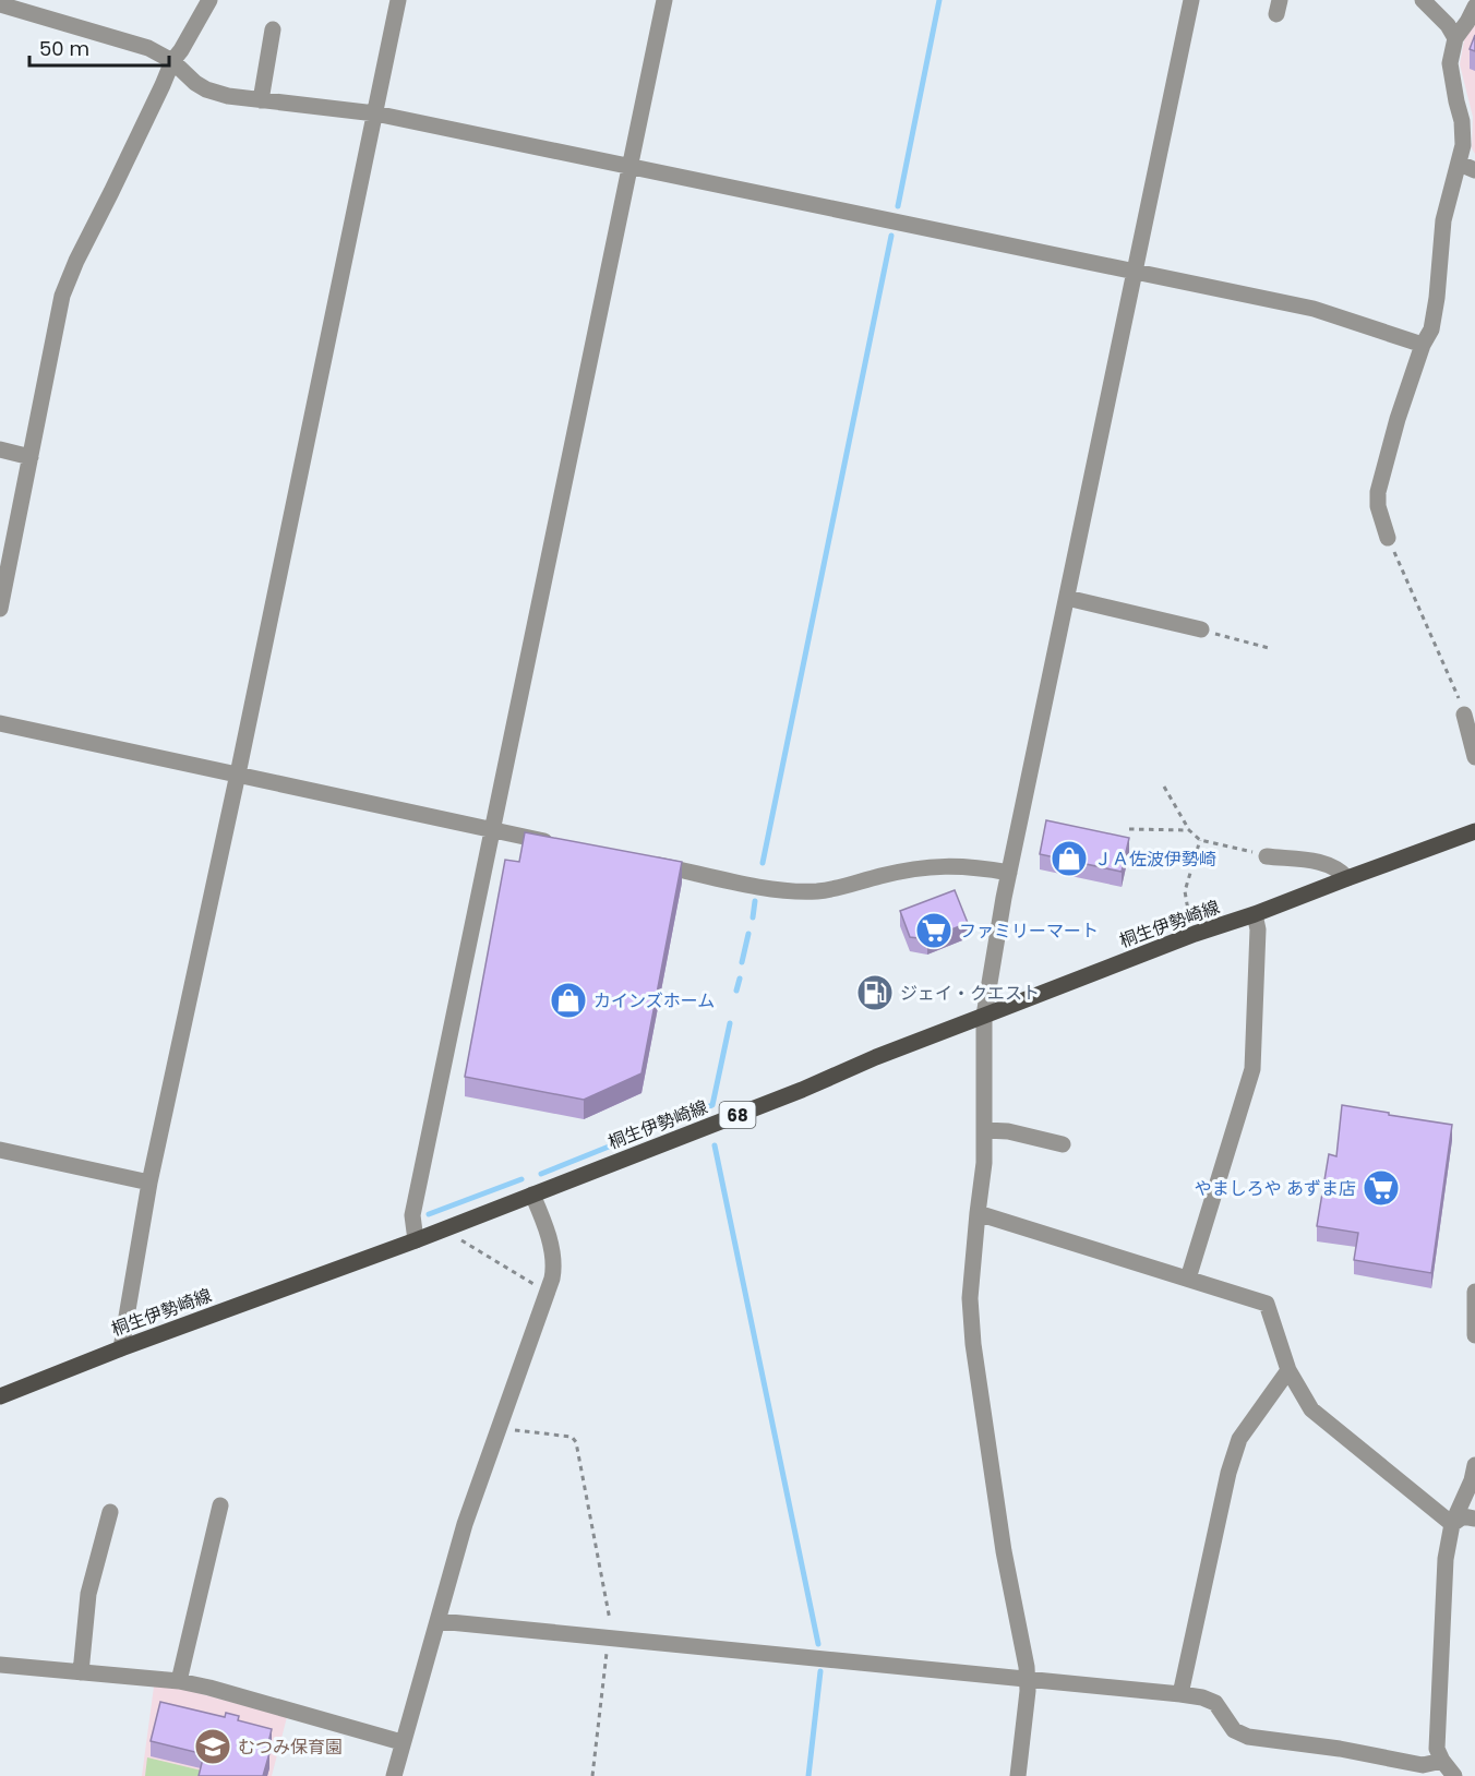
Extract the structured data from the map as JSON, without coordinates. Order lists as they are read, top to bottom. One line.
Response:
{"streets":{"main road":["桐生伊勢崎線","68"]},"places":{"shop":["ＪＡ佐波伊勢崎","カインズホーム"],"supermarket":["ファミリーマート","やましろや あずま店"],"fuel station":["ジェイ・クエスト"],"school or university":["むつみ保育園"]},"scale_bar":"50 m"}
